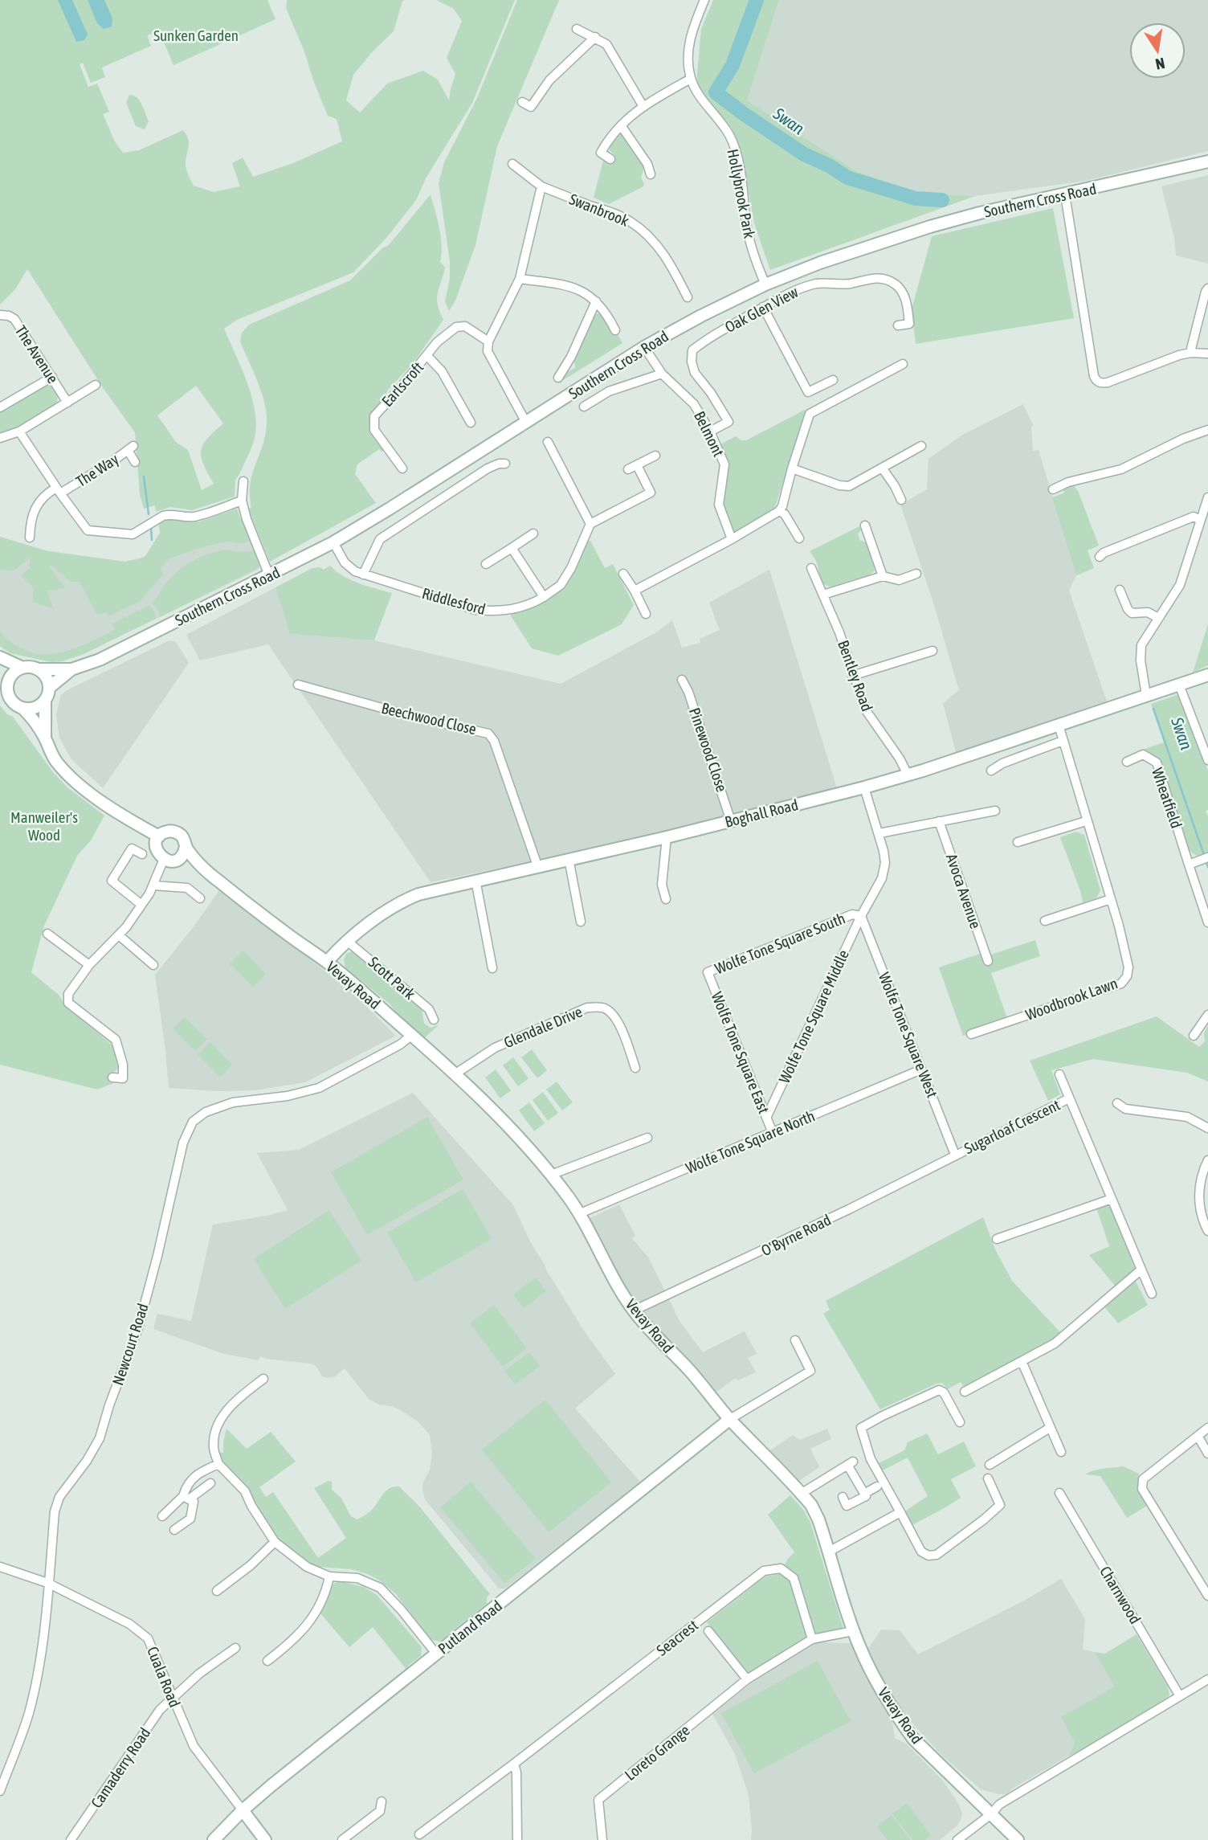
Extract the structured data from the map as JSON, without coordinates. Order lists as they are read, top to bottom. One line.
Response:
{"streets":{"main road":["Southern Cross Road","Boghall Road","Vevay Road","Putland Road"],"street":["Hollybrook Park","Swanbrook","Oak Glen View","The Avenue","Earlscroft","Belmont","The Way","Riddlesford","Bentley Road","Beechwood Close","Pinewood Close","Wheatfield","Avoca Avenue","Wolfe Tone Square South","Scott Park","Woodbrook Lawn","Wolfe Tone Square Middle","Glendale Drive","Wolfe Tone Square West","Wolfe Tone Square East","Sugarloaf Crescent","Wolfe Tone Square North","O'Byrne Road","Newcourt Road","Charnwood","Seacrest","Cuala Road","Loreto Grange","Camaderry Road"]},"crossings":[["Hollybrook Park","Southern Cross Road"],["Southern Cross Road","Belmont"],["Southern Cross Road","Riddlesford"],["Southern Cross Road","Vevay Road"],["Bentley Road","Boghall Road"],["Beechwood Close","Boghall Road"],["Pinewood Close","Boghall Road"],["Boghall Road","Scott Park"],["Boghall Road","Vevay Road"],["Boghall Road","Woodbrook Lawn"],["Wolfe Tone Square South","Wolfe Tone Square Middle"],["Wolfe Tone Square South","Wolfe Tone Square West"],["Wolfe Tone Square South","Wolfe Tone Square East"],["Vevay Road","Glendale Drive"],["Vevay Road","Wolfe Tone Square North"],["Vevay Road","O'Byrne Road"],["Vevay Road","Newcourt Road"],["Vevay Road","Putland Road"],["Vevay Road","Loreto Grange"],["Wolfe Tone Square Middle","Wolfe Tone Square West"],["Wolfe Tone Square Middle","Wolfe Tone Square East"],["Wolfe Tone Square West","Sugarloaf Crescent"],["Wolfe Tone Square West","Wolfe Tone Square North"],["Wolfe Tone Square West","O'Byrne Road"],["Wolfe Tone Square East","Wolfe Tone Square North"],["Sugarloaf Crescent","O'Byrne Road"],["Newcourt Road","Cuala Road"],["Putland Road","Cuala Road"],["Seacrest","Loreto Grange"],["Cuala Road","Camaderry Road"]],"water":["Swan"],"parks":["Sunken Garden","Manweiler's Wood"],"north":"bottom"}
